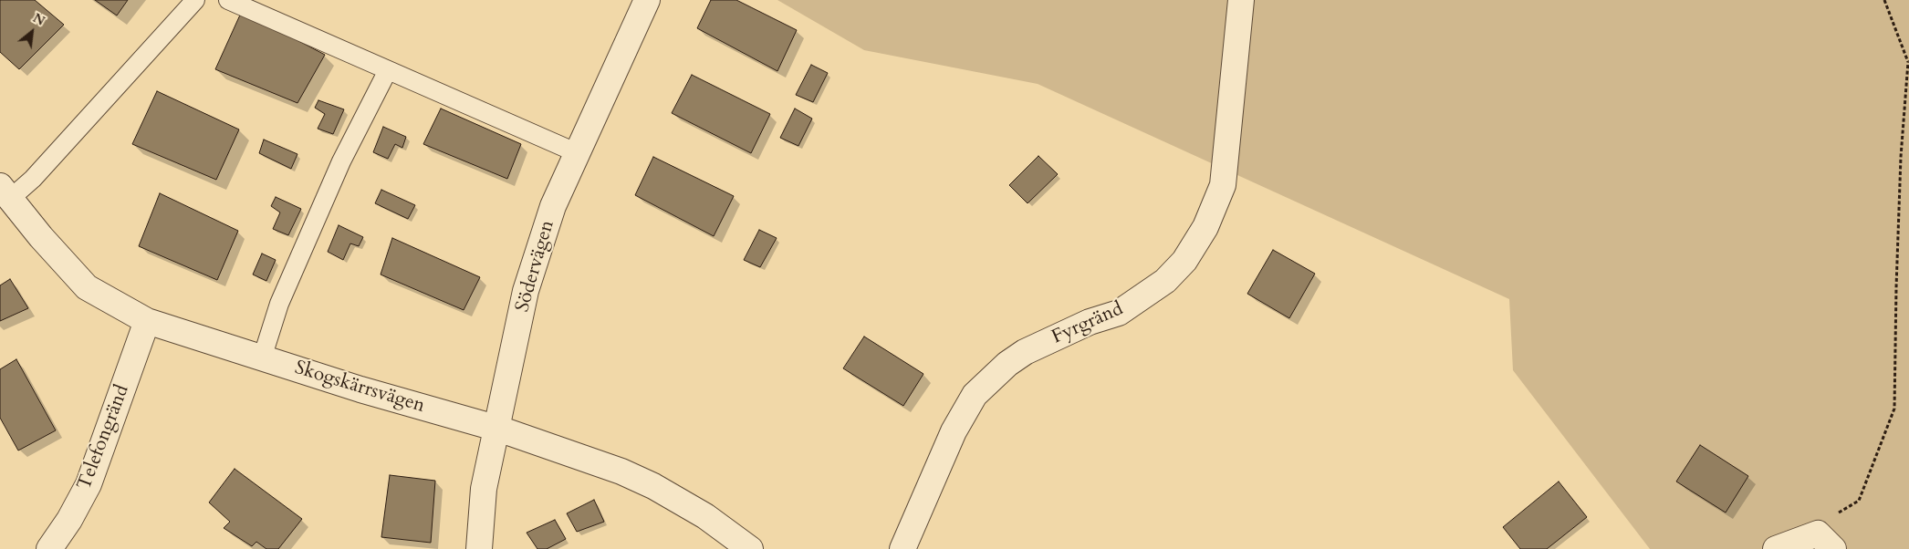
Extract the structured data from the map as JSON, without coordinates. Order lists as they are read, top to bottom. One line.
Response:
{"streets":{"street":["Södervägen","Fyrgränd","Skogskärrsvägen","Telefongränd"]},"crossings":[["Södervägen","Skogskärrsvägen"],["Skogskärrsvägen","Telefongränd"]],"north":"top right"}
